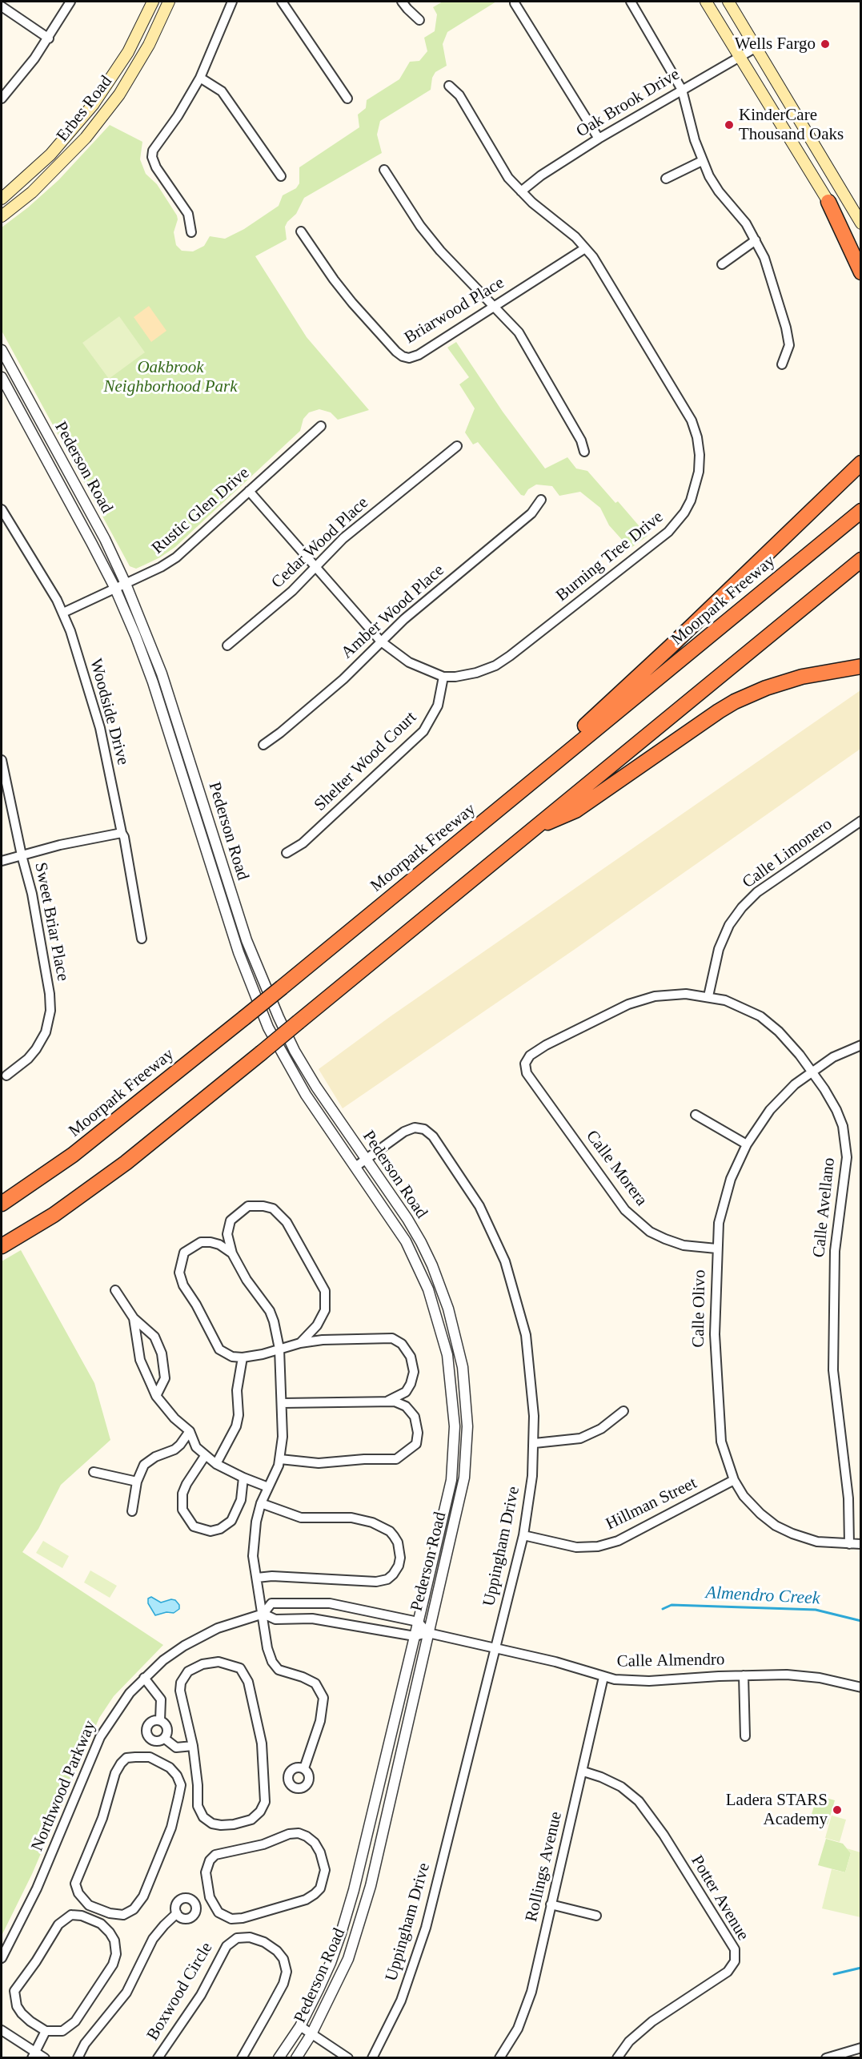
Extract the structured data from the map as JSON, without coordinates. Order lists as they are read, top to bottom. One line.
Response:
{"streets":{"highway":["Moorpark Freeway"],"main road":["Erbes Road"],"street":["Oak Brook Drive","Briarwood Place","Pederson Road","Rustic Glen Drive","Cedar Wood Place","Burning Tree Drive","Amber Wood Place","Woodside Drive","Shelter Wood Court","Calle Limonero","Sweet Briar Place","Calle Morera","Calle Avellano","Calle Olivo","Hillman Street","Uppingham Drive","Calle Almendro","Northwood Parkway","Rollings Avenue","Potter Avenue","Boxwood Circle"]},"crossings":[["Oak Brook Drive","Burning Tree Drive"],["Briarwood Place","Burning Tree Drive"],["Pederson Road","Rustic Glen Drive"],["Pederson Road","Uppingham Drive"],["Pederson Road","Calle Almendro"],["Pederson Road","Northwood Parkway"],["Rustic Glen Drive","Burning Tree Drive"],["Rustic Glen Drive","Woodside Drive"],["Cedar Wood Place","Burning Tree Drive"],["Burning Tree Drive","Amber Wood Place"],["Burning Tree Drive","Shelter Wood Court"],["Calle Limonero","Calle Avellano"],["Calle Morera","Calle Avellano"],["Calle Morera","Calle Olivo"],["Calle Avellano","Calle Olivo"],["Calle Olivo","Hillman Street"],["Hillman Street","Uppingham Drive"],["Uppingham Drive","Calle Almendro"],["Calle Almendro","Northwood Parkway"],["Calle Almendro","Rollings Avenue"],["Rollings Avenue","Potter Avenue"]],"water":["Almendro Creek"],"parks":["Oakbrook Neighborhood Park"],"places":["Wells Fargo","KinderCare Thousand Oaks","Ladera STARS Academy"]}
